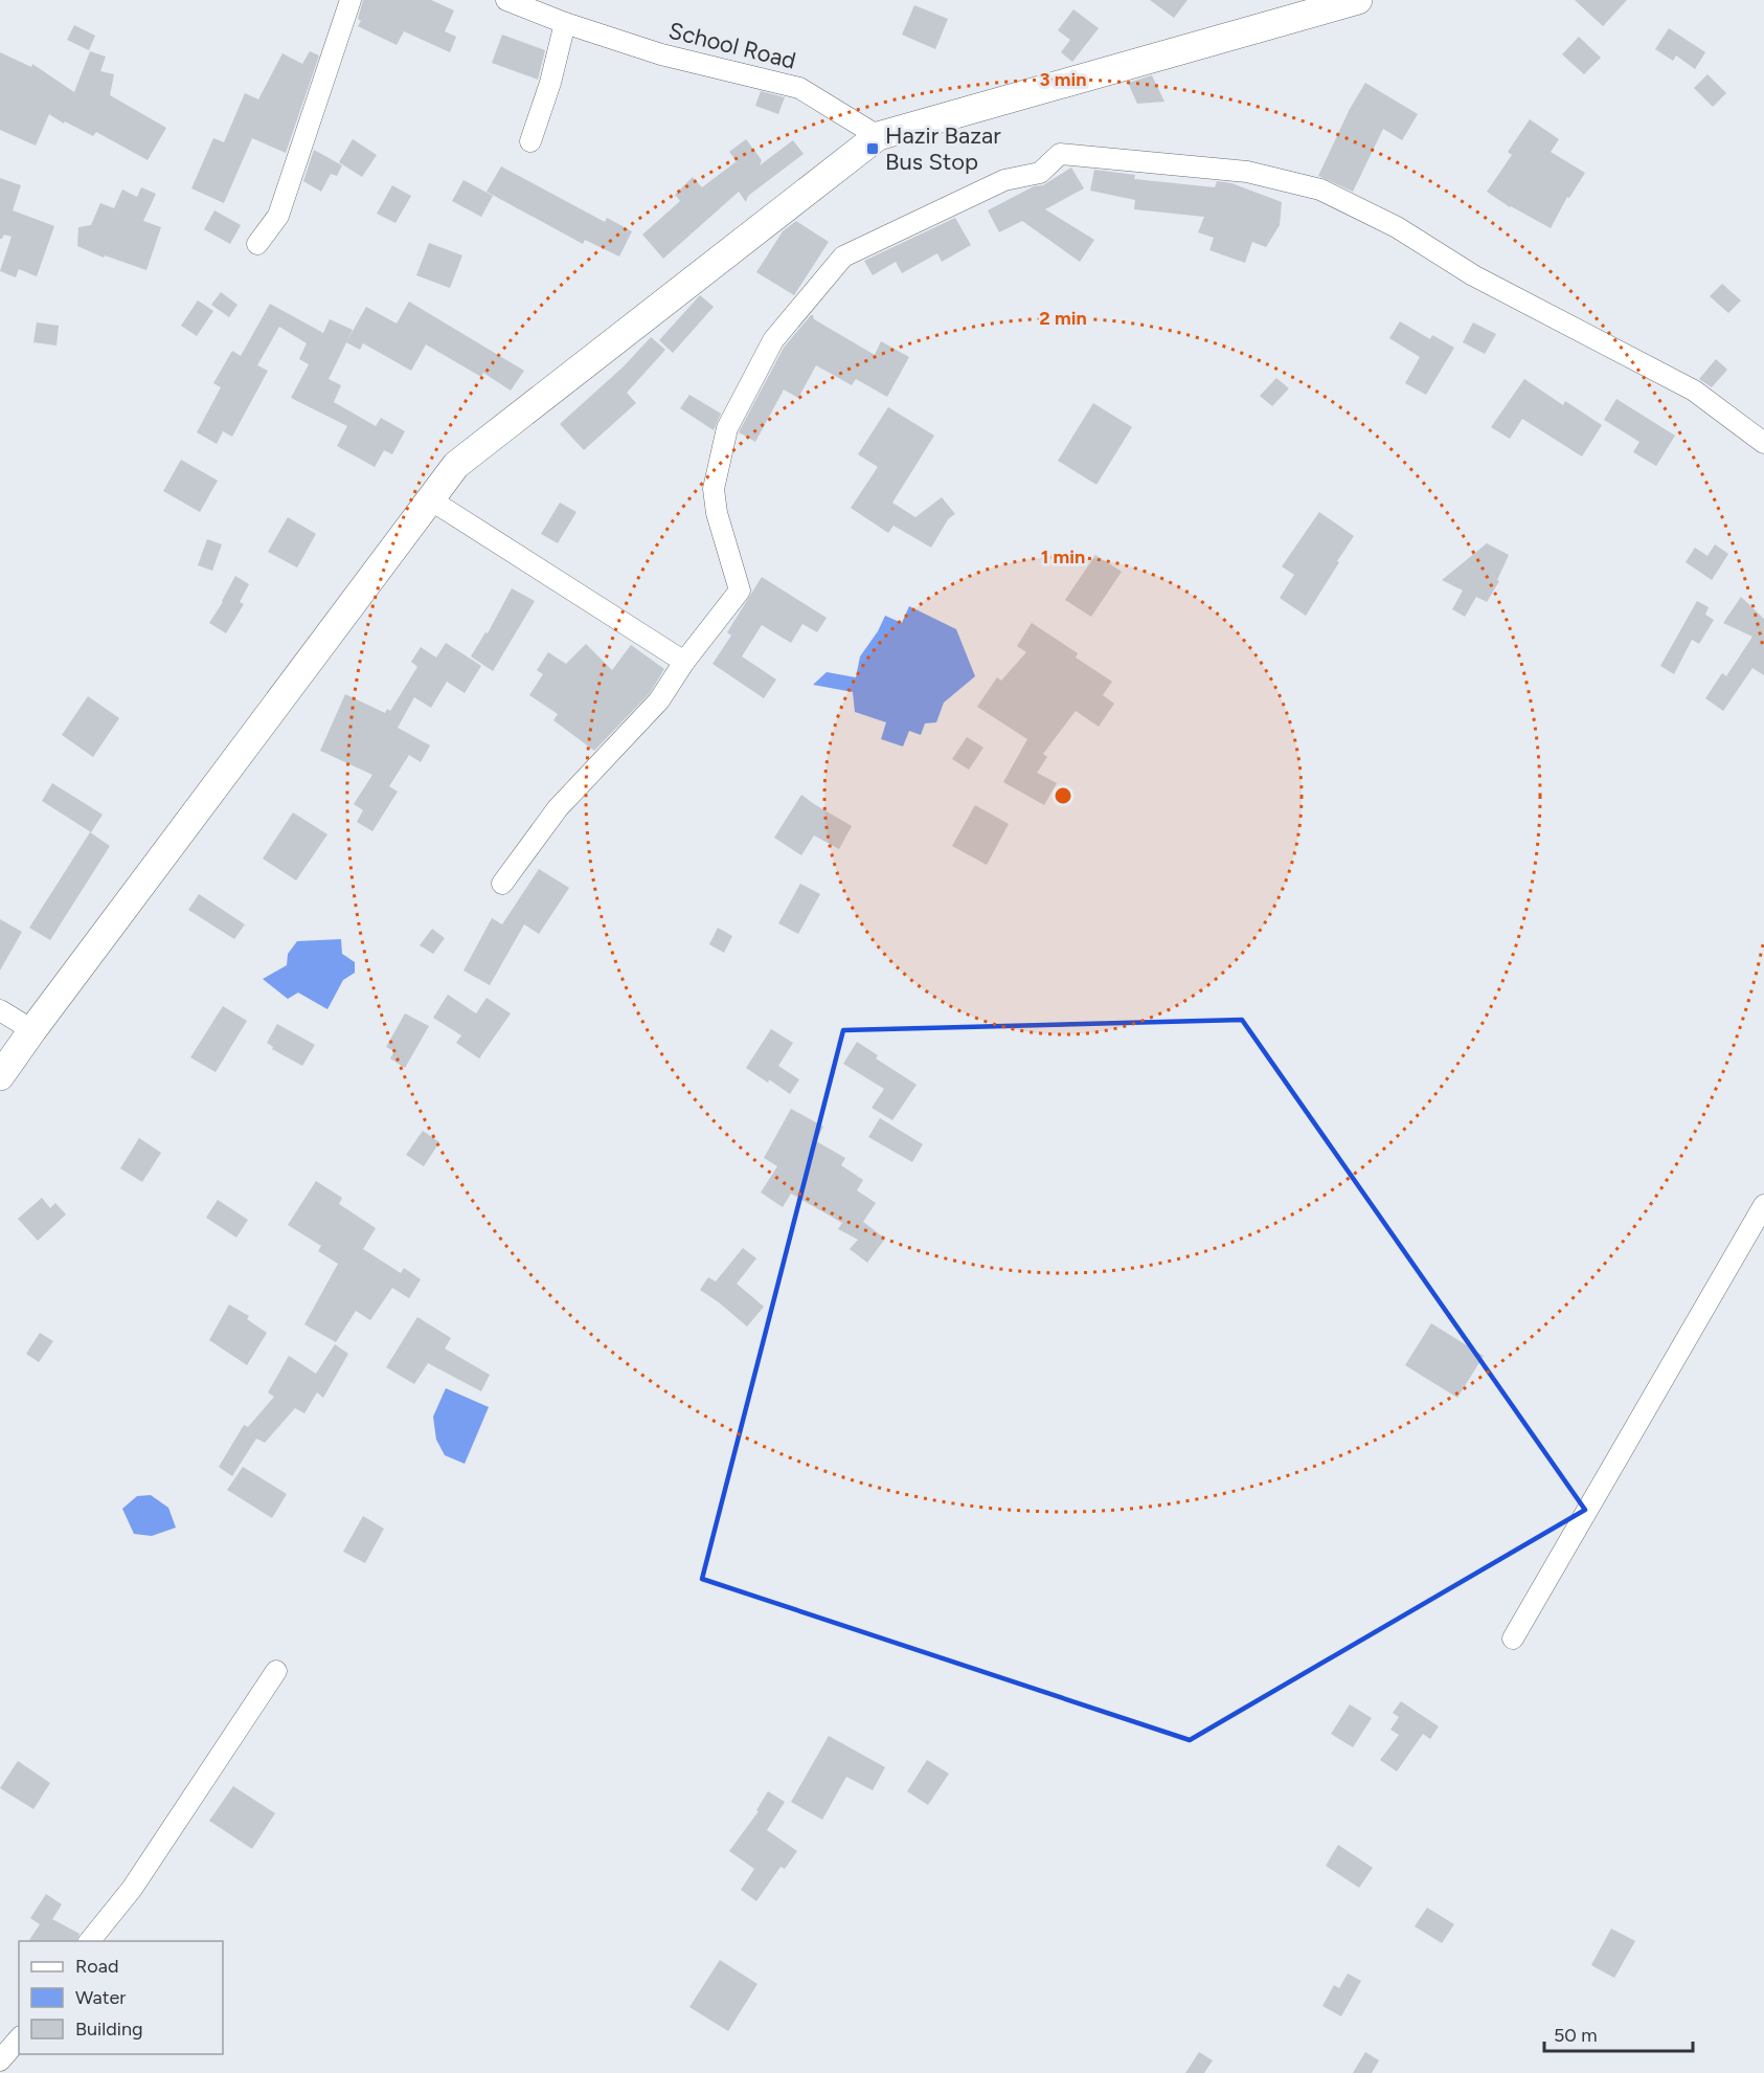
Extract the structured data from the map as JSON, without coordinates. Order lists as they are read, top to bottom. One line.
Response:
{"streets":{"street":["School Road"]},"places":{"transit":["Hazir Bazar Bus Stop"]},"legend":["Road","Water","Building"],"scale_bar":"50 m","rings":["3 min","2 min","1 min"]}
